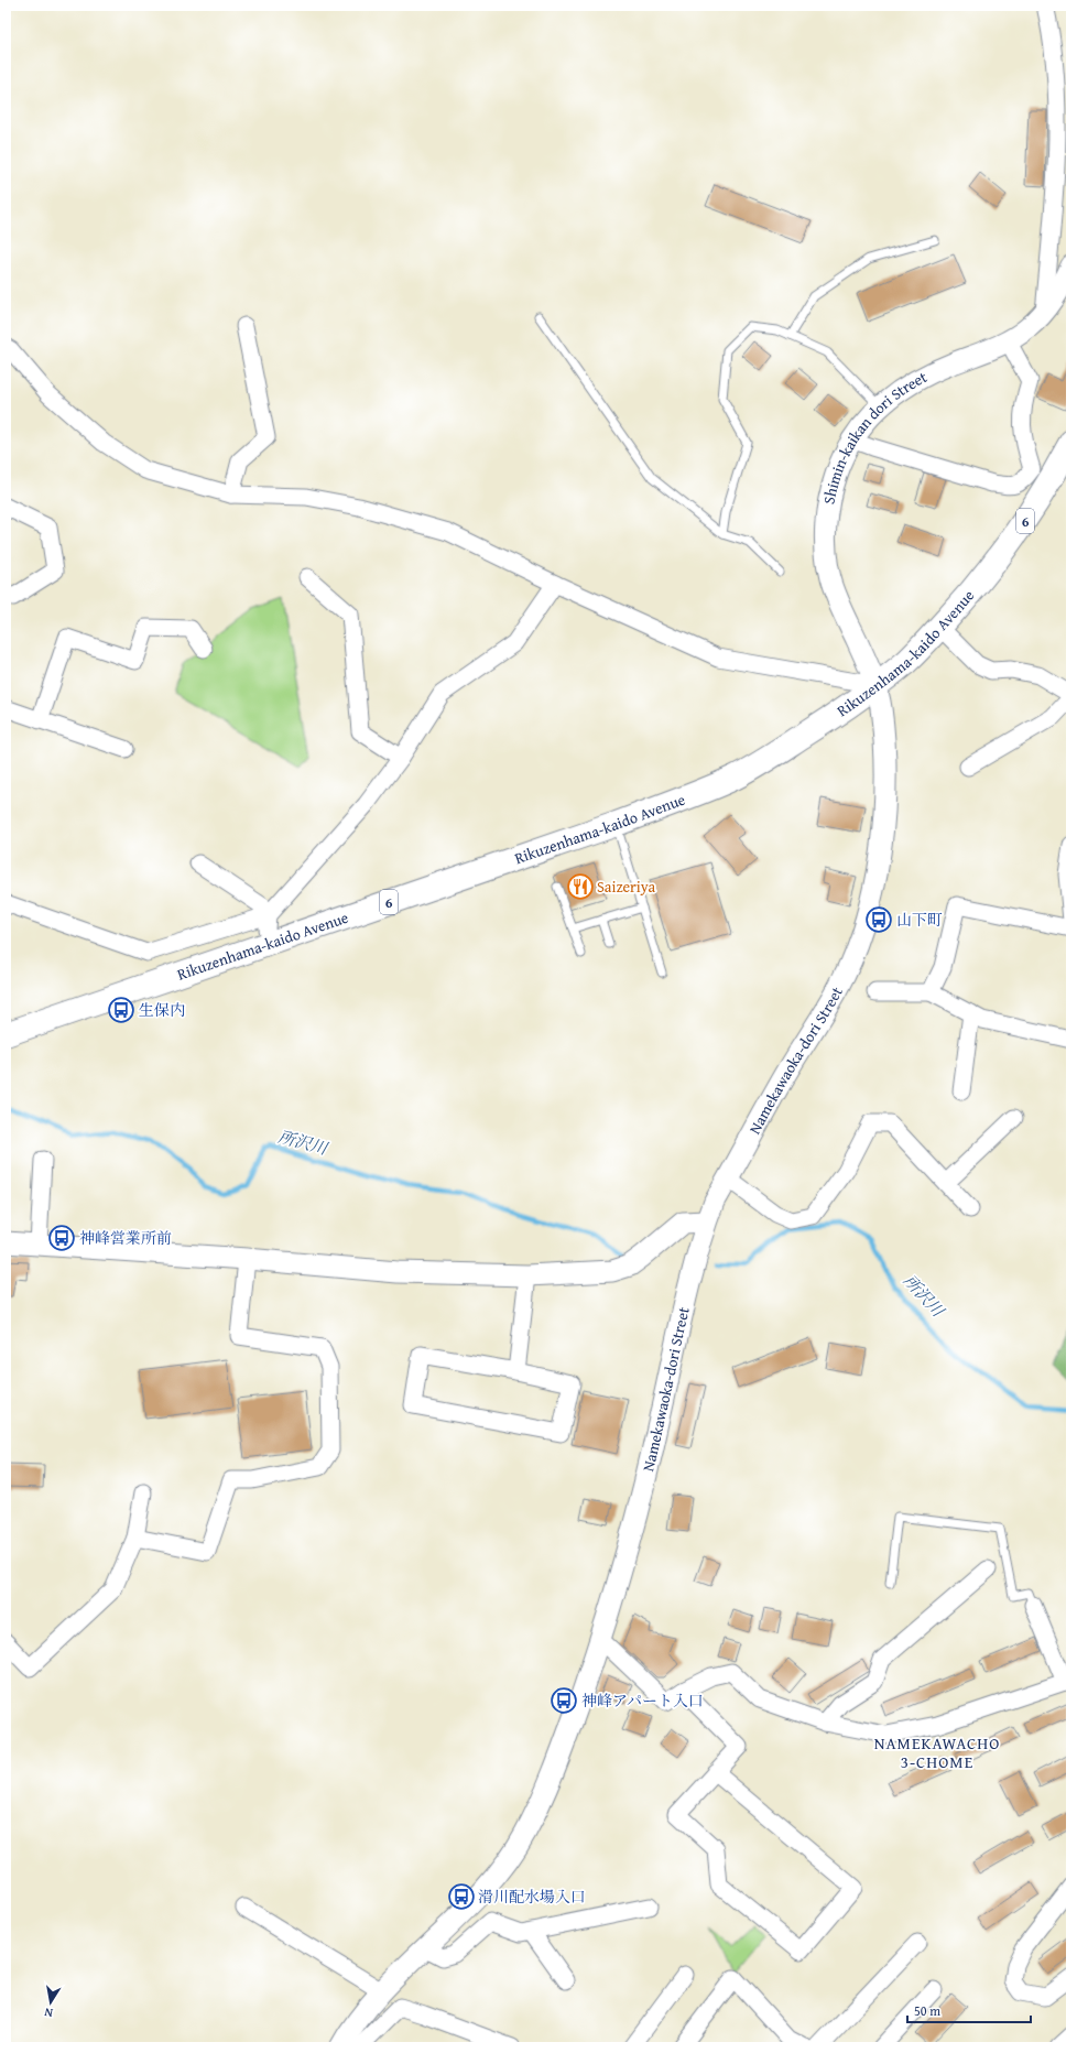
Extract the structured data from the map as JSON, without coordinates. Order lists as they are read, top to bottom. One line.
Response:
{"streets":{"highway":["6","Rikuzenhama-kaido Avenue"],"street":["Shimin-kaikan dori Street","Namekawaoka-dori Street"]},"crossings":[["Shimin-kaikan dori Street","Rikuzenhama-kaido Avenue"],["Shimin-kaikan dori Street","Namekawaoka-dori Street"],["Rikuzenhama-kaido Avenue","Namekawaoka-dori Street"]],"districts":["NAMEKAWACHO 3-CHOME"],"water":["所沢川"],"places":{"restaurant":["Saizeriya"],"bus stop":["山下町","生保内","神峰営業所前","神峰アパート入口","滑川配水場入口"]},"scale_bar":"50 m","north":"bottom"}
